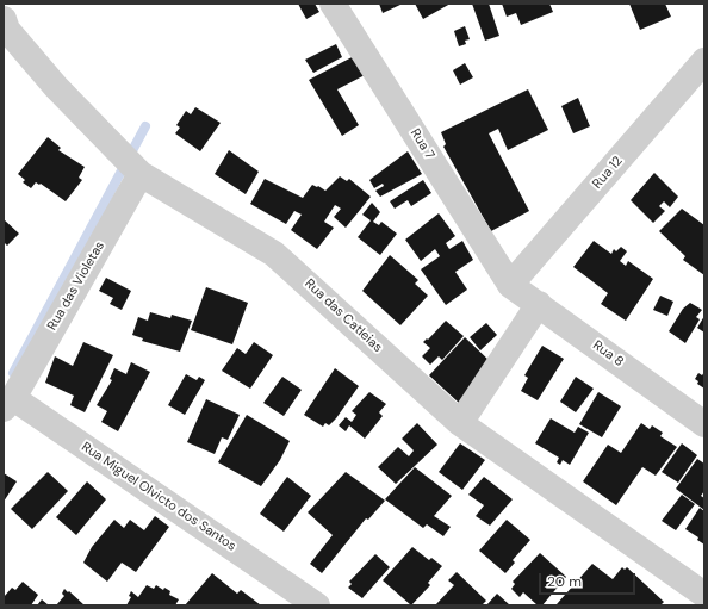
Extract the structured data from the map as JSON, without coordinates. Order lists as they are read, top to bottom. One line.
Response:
{"streets":{"street":["Rua 7","Rua 12","Rua das Violetas","Rua das Catleias","Rua 8","Rua Miguel Olvicto dos Santos"]},"crossings":[["Rua 7","Rua 12"],["Rua 7","Rua 8"],["Rua 12","Rua 8"],["Rua das Violetas","Rua das Catleias"],["Rua das Violetas","Rua Miguel Olvicto dos Santos"]],"scale_bar":"20 m"}
